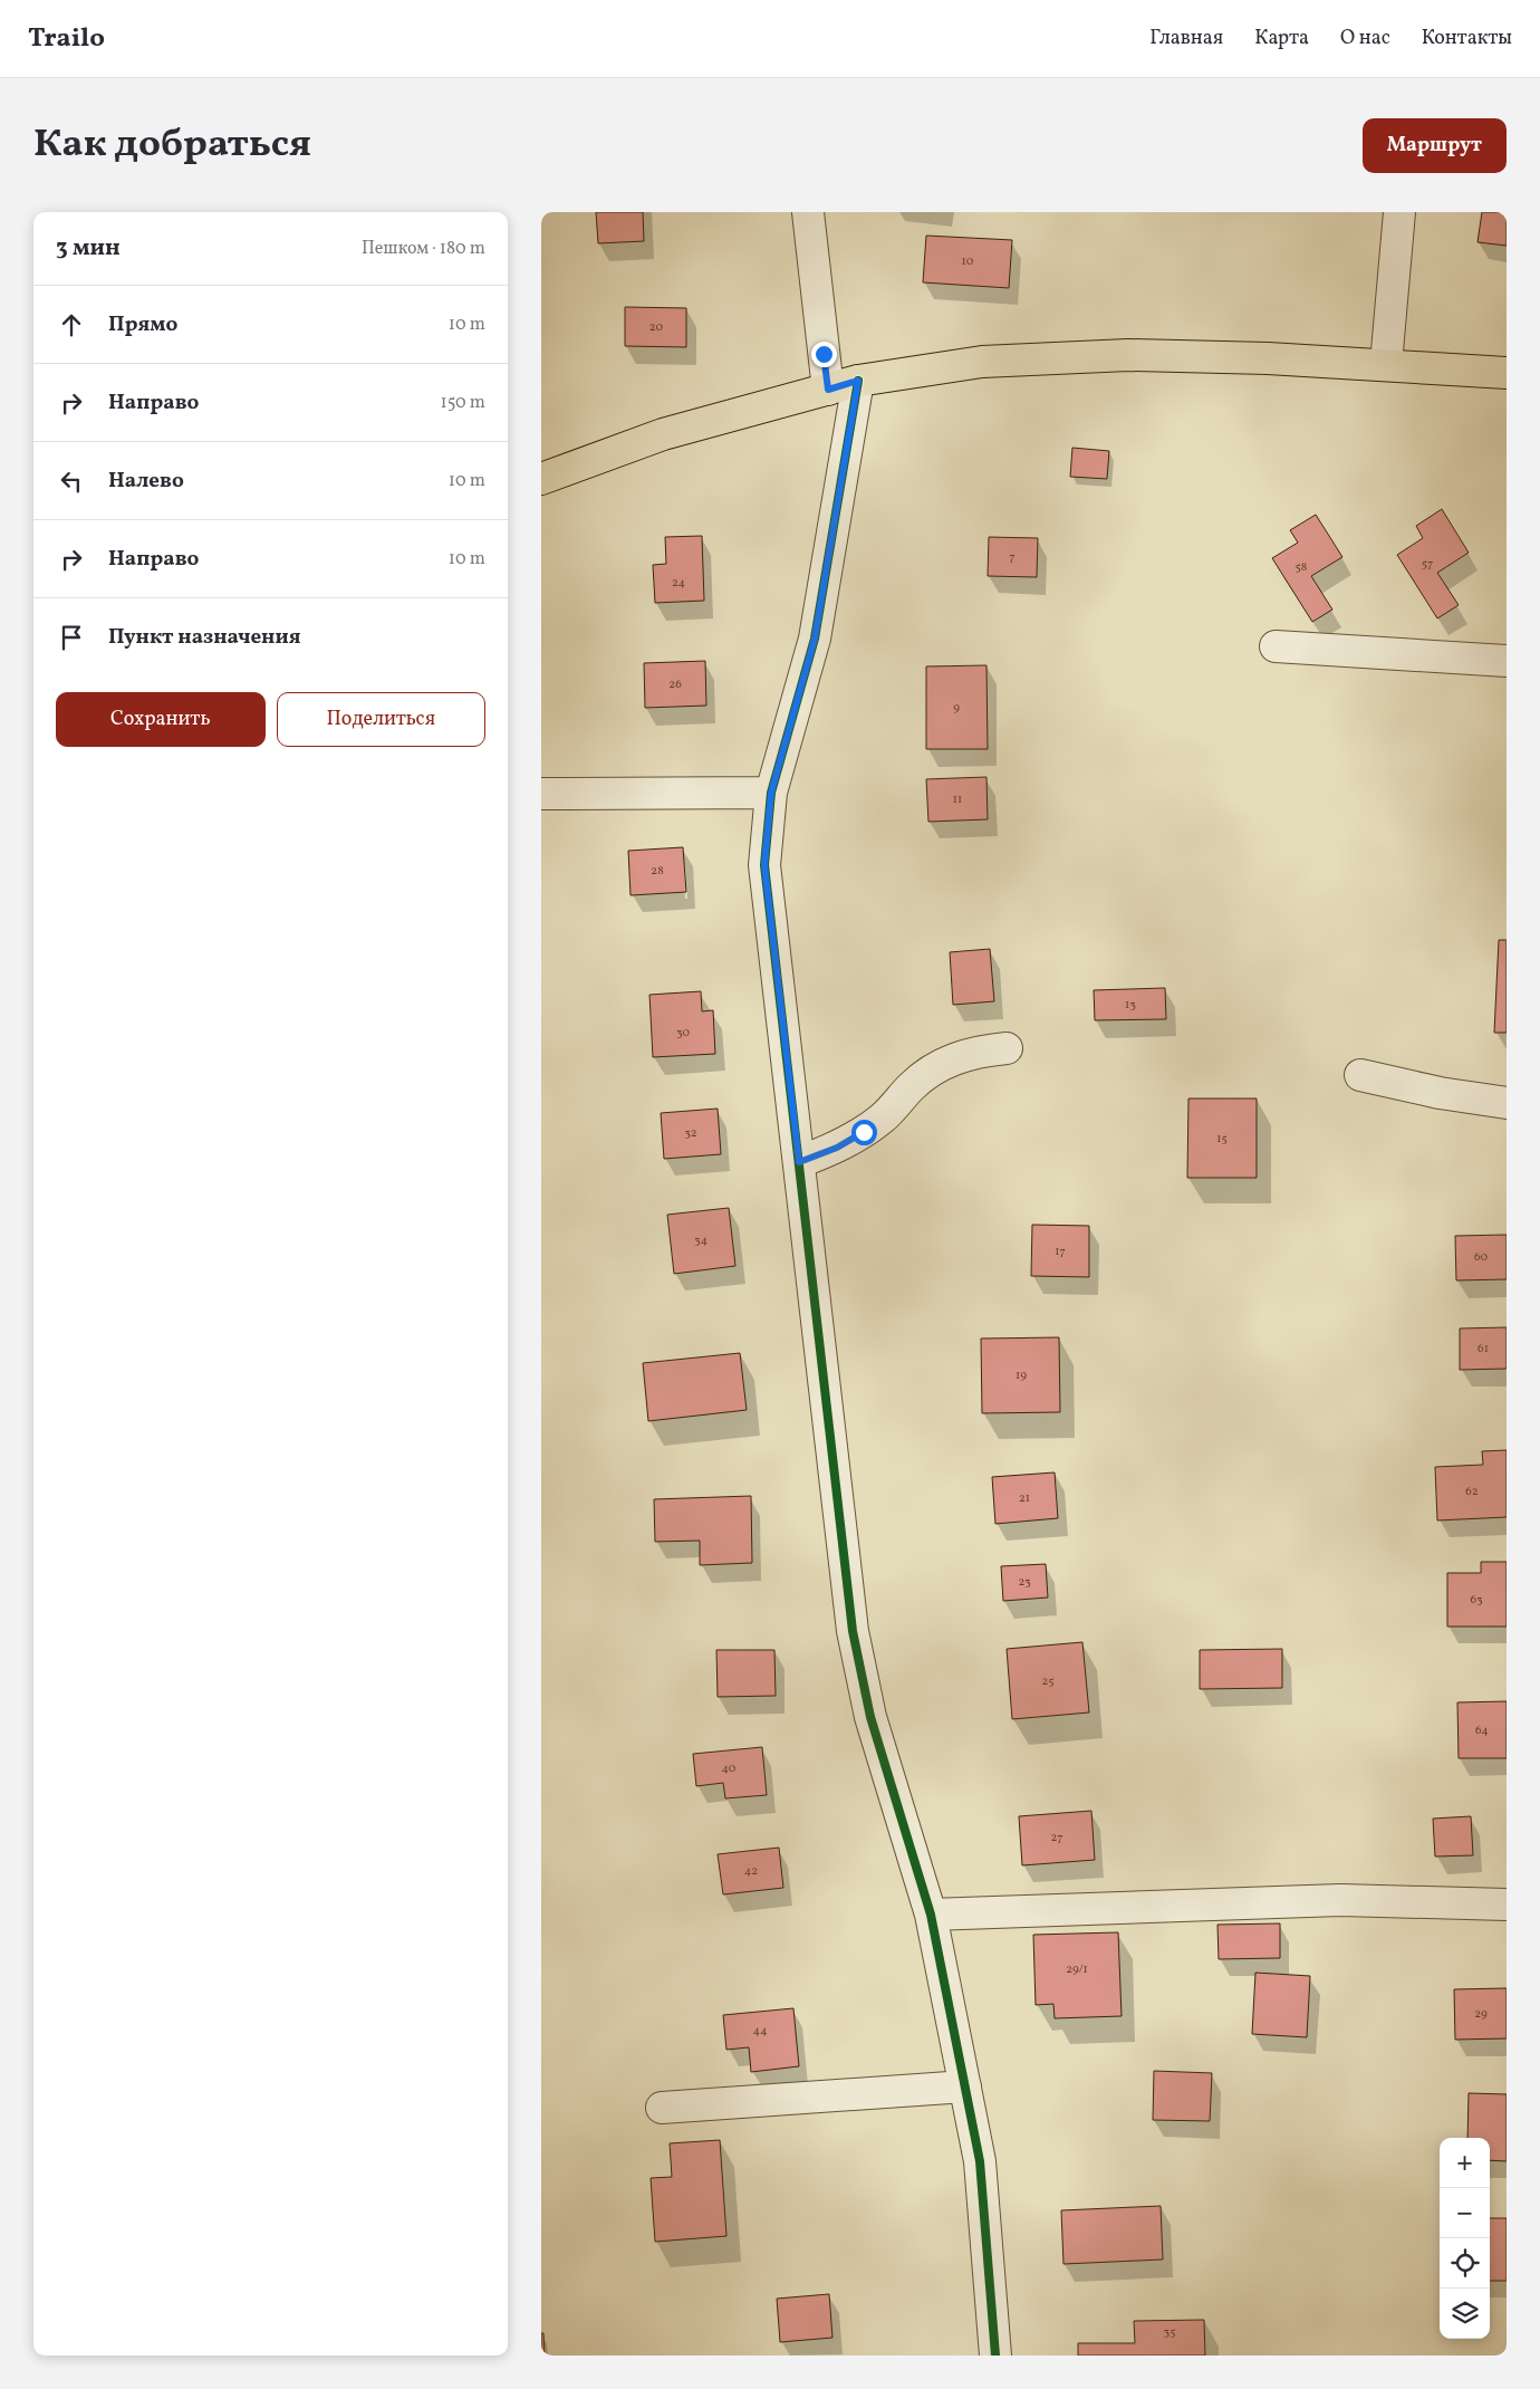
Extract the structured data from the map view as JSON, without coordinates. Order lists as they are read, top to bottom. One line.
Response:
{"house_numbers":["10","20","7","57","58","24","26","9","11","28","13","30","32","15","34","17","60","61","19","62","21","23","63","25","64","40","27","42","29/1","29","44","35"],"page":{"header":"Trailo","nav":["Главная","Карта","О нас","Контакты"],"title":"Как добраться","buttons":["Маршрут",["Сохранить","Поделиться"]],"heading":["3 мин","Пешком · 180 m"],"list":[["Прямо","10 m"],["Направо","150 m"],["Налево","10 m"],["Направо","10 m"],"Пункт назначения"],"map_buttons":["+","−"]}}
